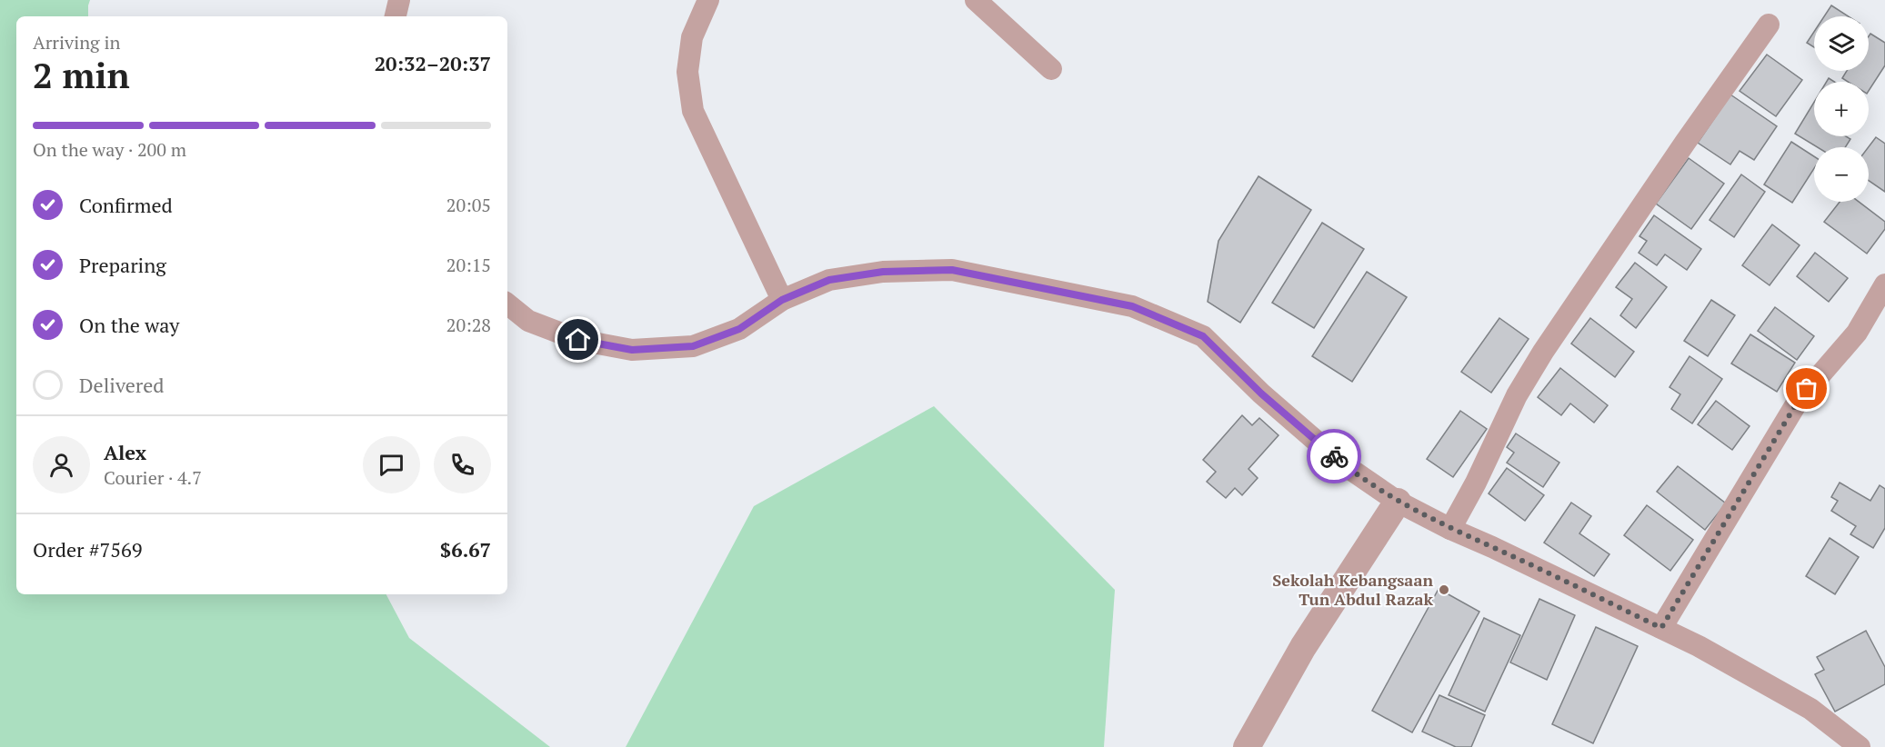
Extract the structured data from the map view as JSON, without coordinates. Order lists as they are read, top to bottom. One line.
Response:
{"places":["Sekolah Kebangsaan Tun Abdul Razak"],"page":{"map_buttons":["+","−"],"heading":["2 min","Arriving in","20:32–20:37"],"panel":["Alex","Courier · 4.7","Order #7569","$6.67"],"bar":"On the way · 200 m","list":[["Confirmed","20:05"],["Preparing","20:15"],["On the way","20:28"],"Delivered"]}}
